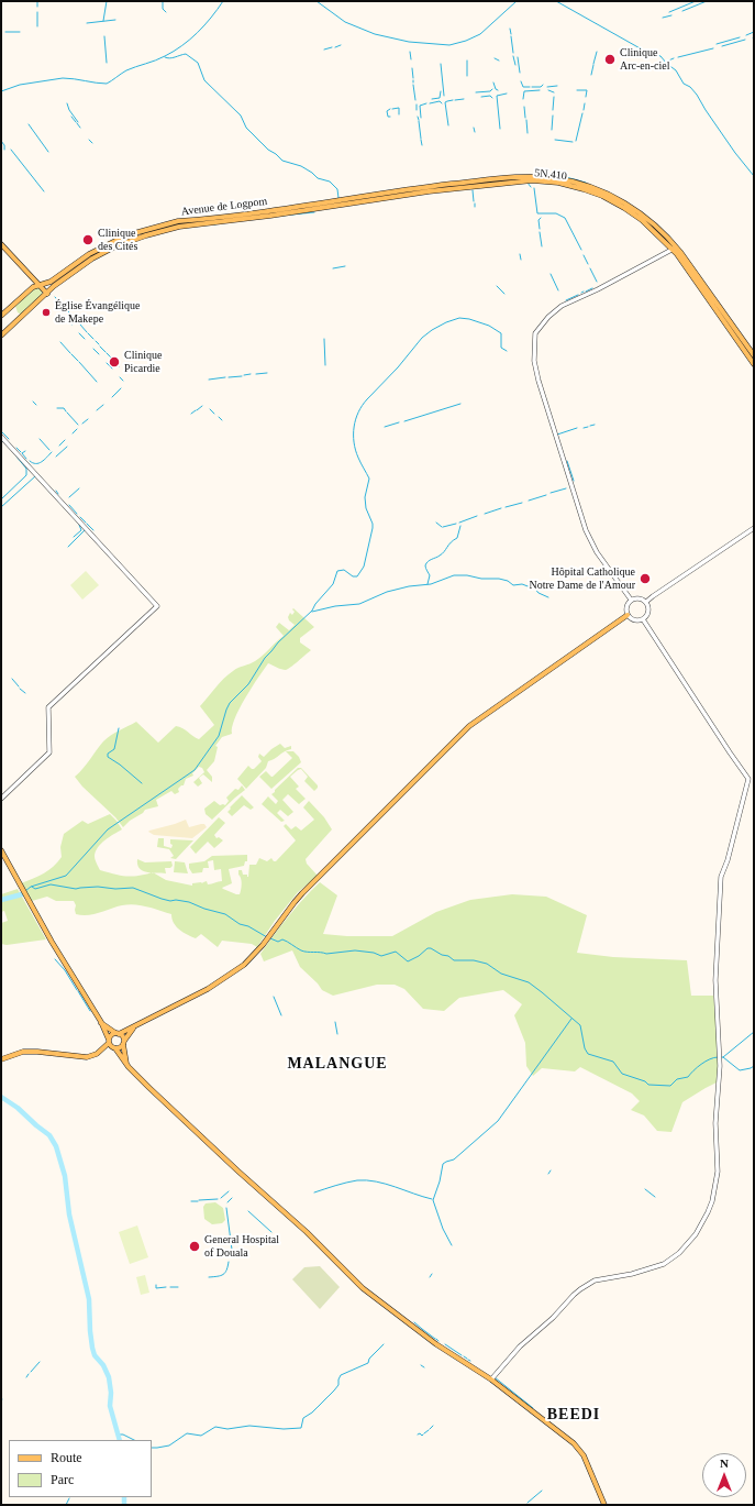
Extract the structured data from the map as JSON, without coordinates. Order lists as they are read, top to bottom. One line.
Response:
{"streets":{"main road":["5N.410","Avenue de Logpom"]},"crossings":[["5N.410","Avenue de Logpom"]],"districts":["MALANGUE","BEEDI"],"places":["Clinique Arc-en-ciel","Clinique des Cités","Église Évangélique de Makepe","Clinique Picardie","Hôpital Catholique Notre Dame de l'Amour","General Hospital of Douala"],"legend":["Route","Parc"],"north":"top"}
